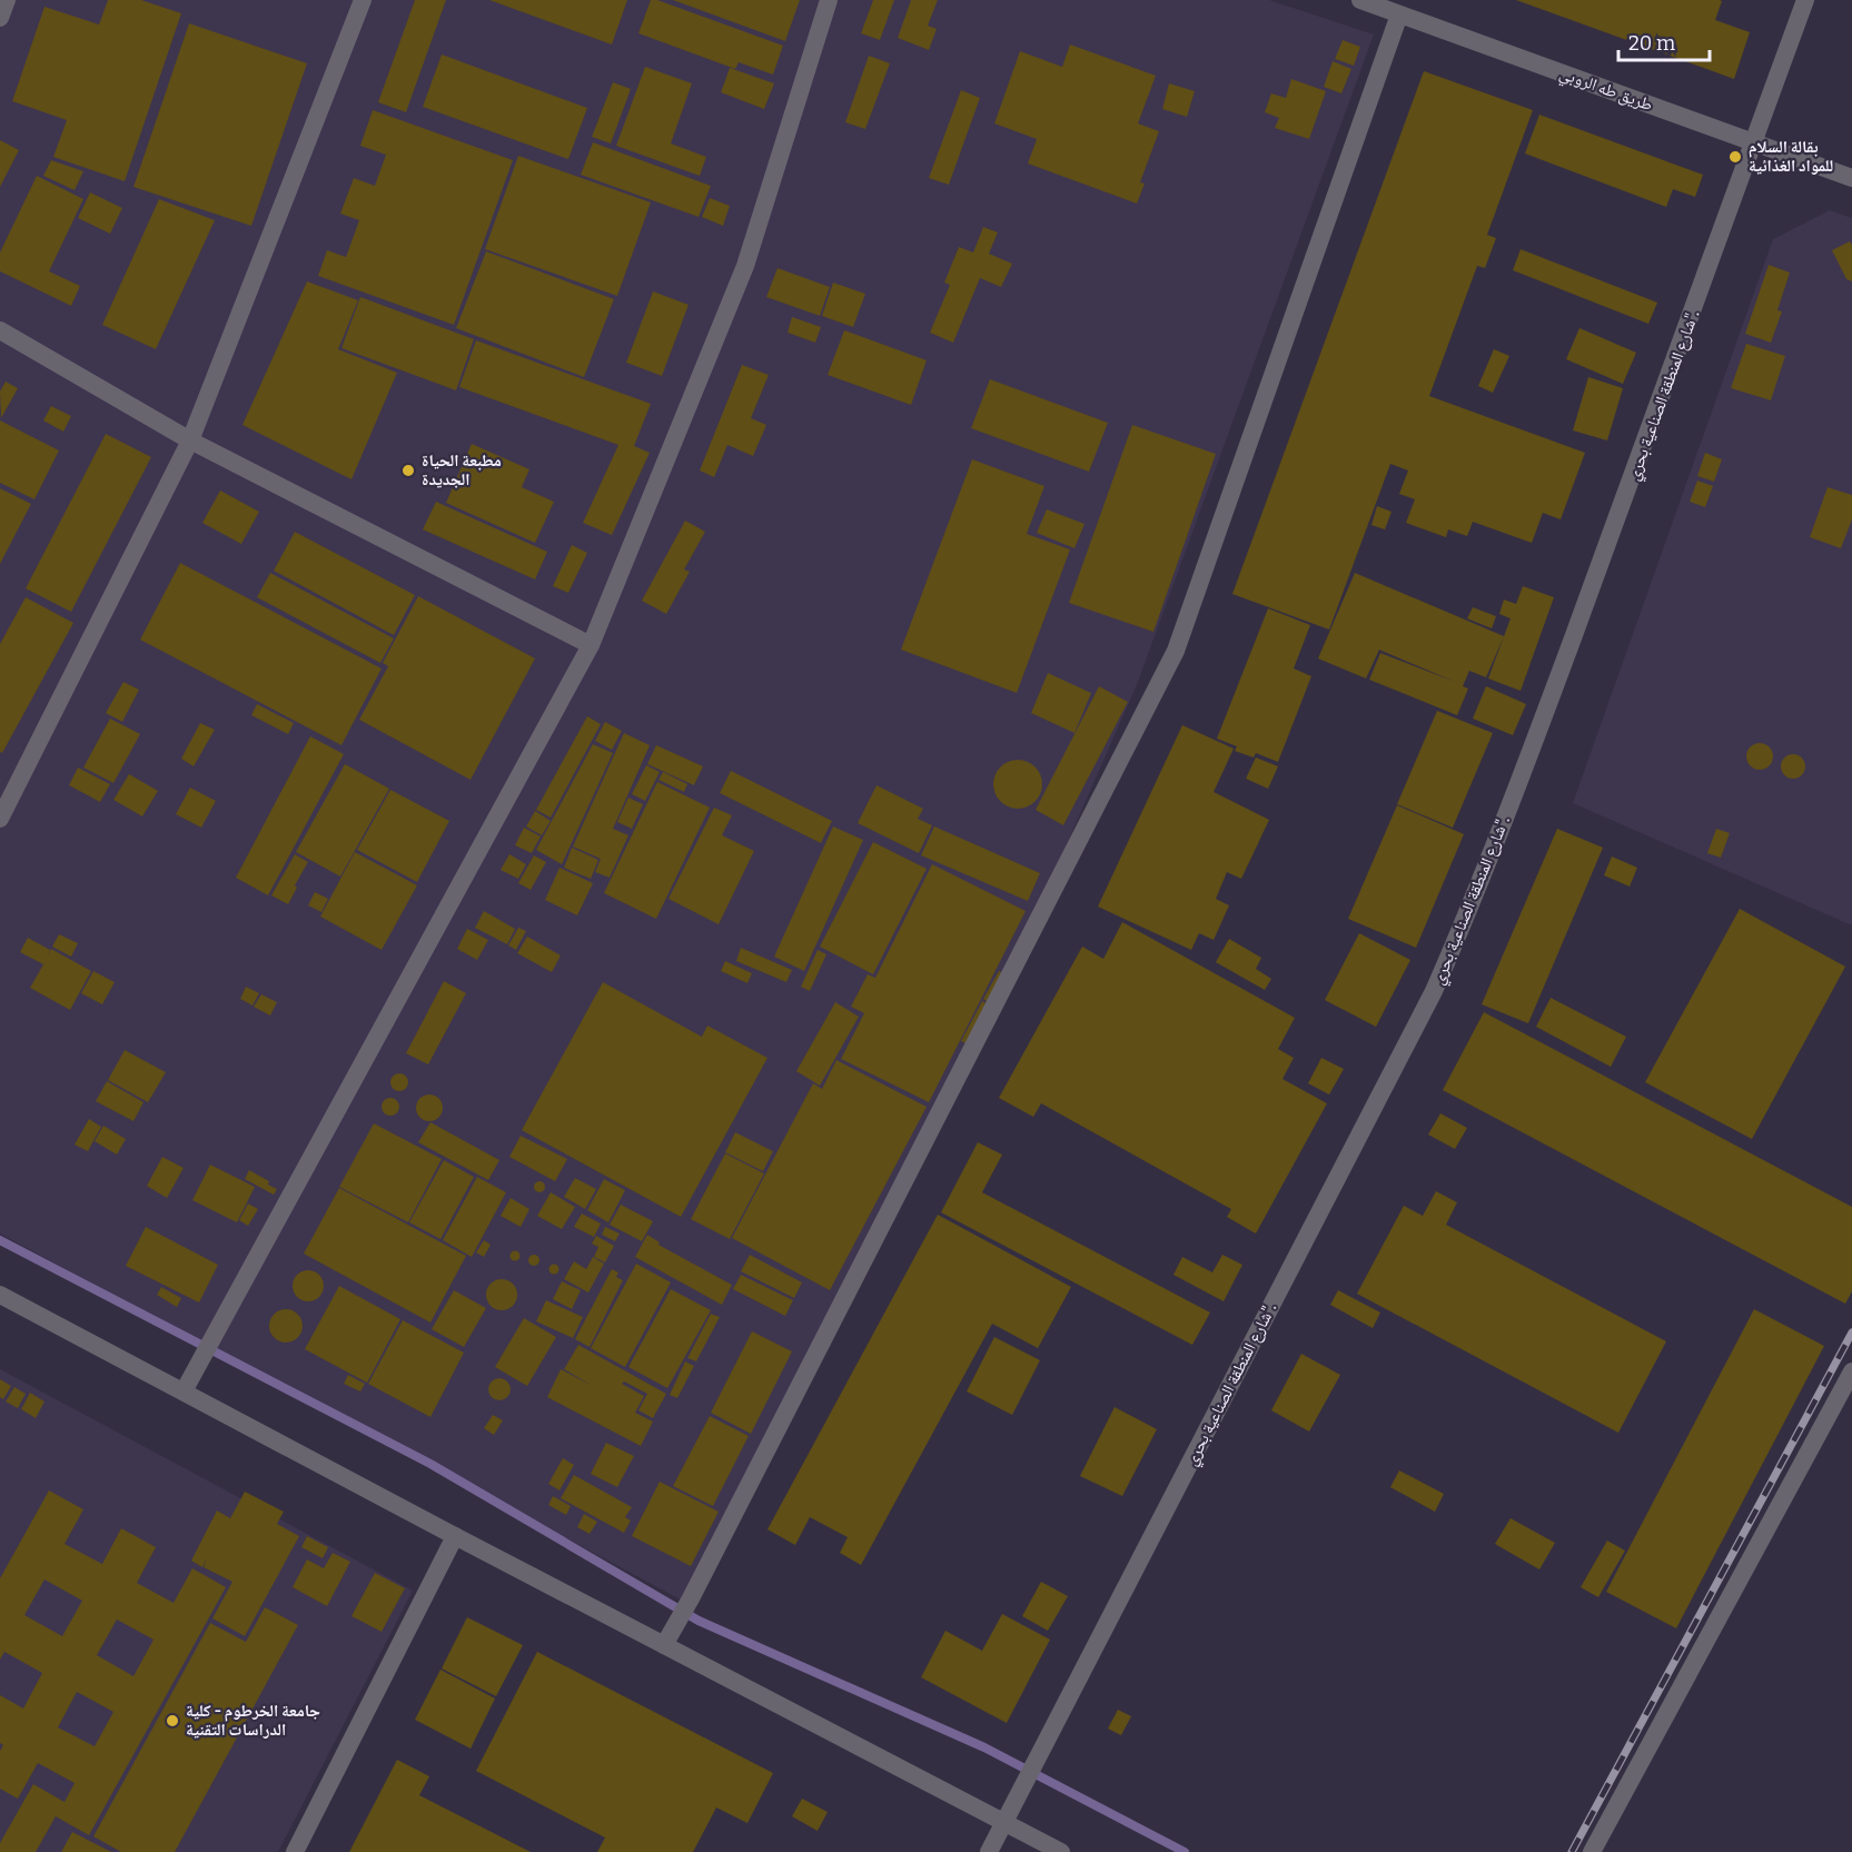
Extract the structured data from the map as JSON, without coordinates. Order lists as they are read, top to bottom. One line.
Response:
{"streets":{"street":["طريق طه الروبي","شارع المنطقة الصناعية بحري\"."]},"crossings":[["طريق طه الروبي","شارع المنطقة الصناعية بحري\"."]],"places":["بقالة السلام للمواد الغذائية","مطبعة الحياة الجديدة","جامعة الخرطوم - كلية الدراسات التقنية"],"scale_bar":"20 m"}
